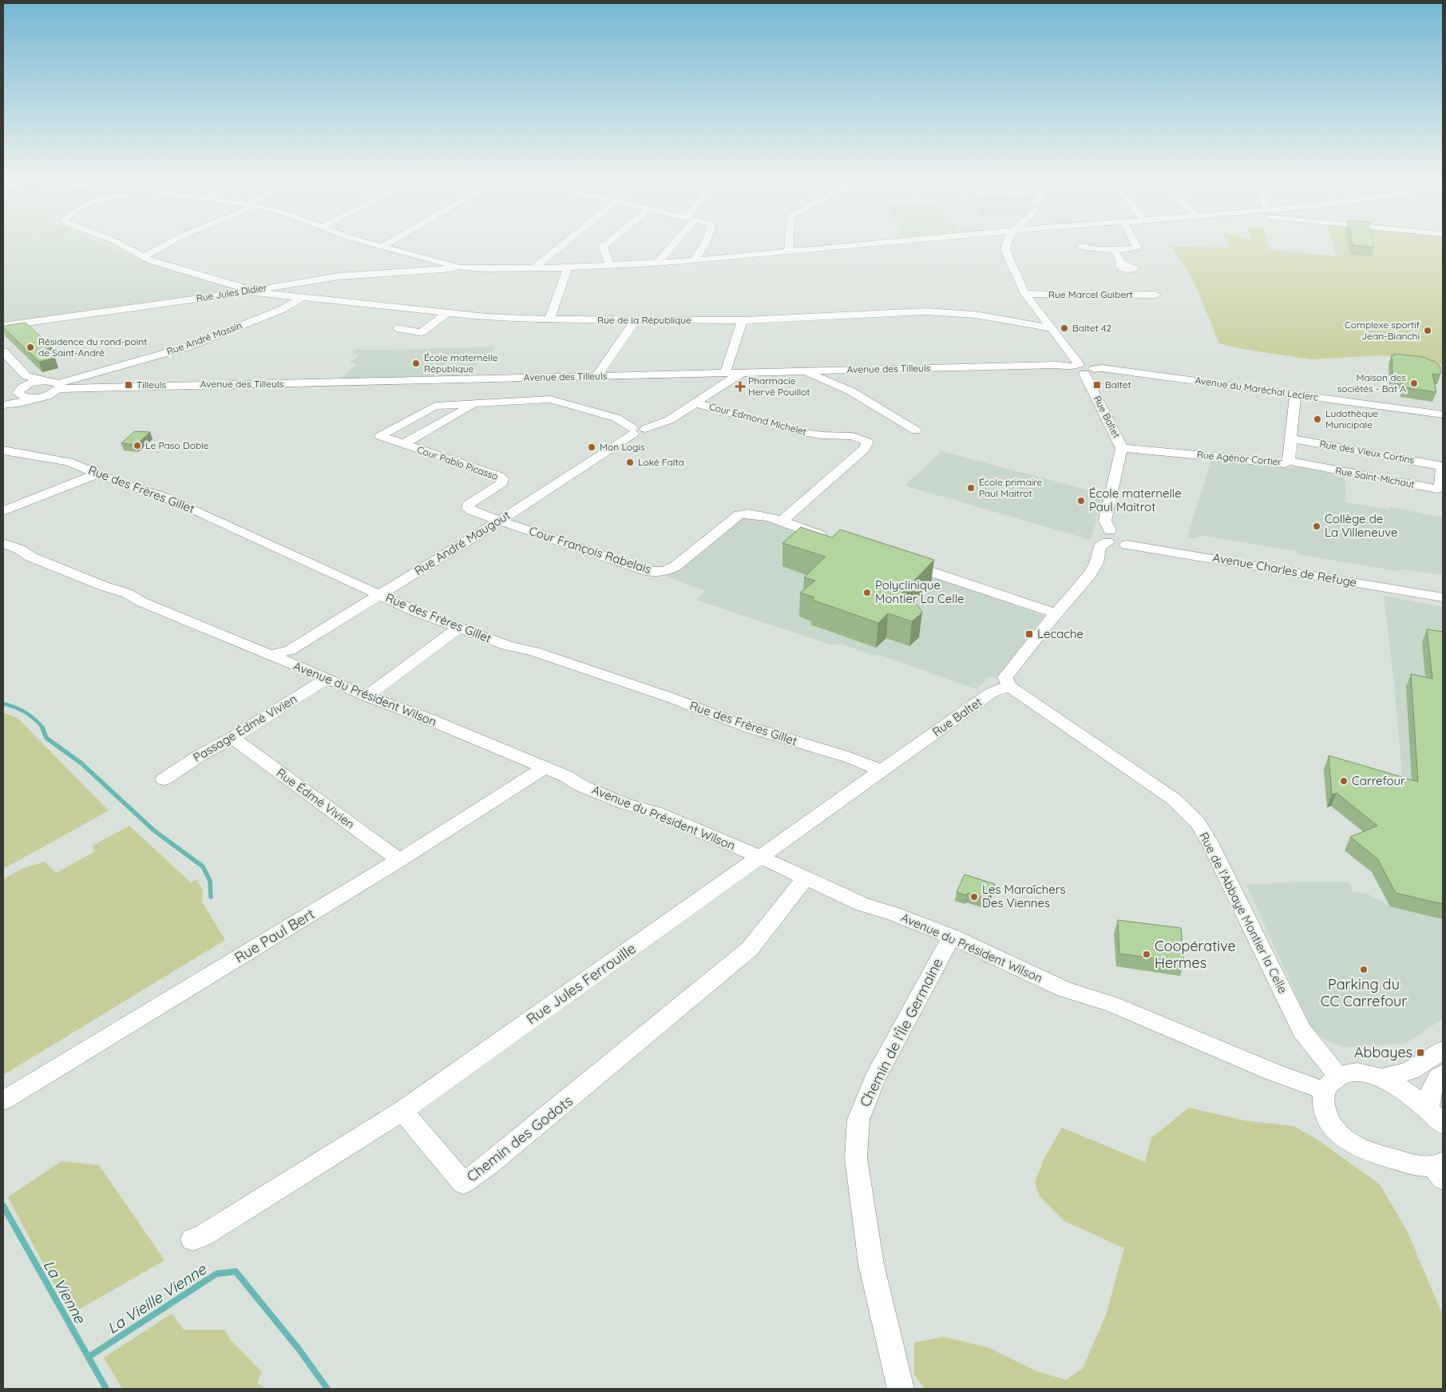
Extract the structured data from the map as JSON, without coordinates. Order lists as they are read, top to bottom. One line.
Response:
{"streets":{"street":["Rue Jules Didier","Rue Marcel Guibert","Rue de la République","Rue André Massin","Avenue des Tilleuls","Avenue du Maréchal Leclerc","Rue Baltet","Cour Edmond Michelet","Rue des Vieux Cortins","Rue Agénor Cortier","Cour Pablo Picasso","Rue Saint-Michaut","Rue des Frères Gillet","Rue André Maugout","Cour François Rabelais","Avenue Charles de Refuge","Avenue du Président Wilson","Passage Édmé Vivien","Rue Édmé Vivien","Rue de l'Abbaye Montier la Celle","Rue Paul Bert","Rue Jules Ferrouille","Chemin de l'Île Germaine","Chemin des Godots"]},"crossings":[["Rue Jules Didier","Rue de la République"],["Rue Marcel Guibert","Rue Baltet"],["Rue de la République","Rue André Massin"],["Rue de la République","Rue Baltet"],["Rue André Massin","Avenue des Tilleuls"],["Avenue des Tilleuls","Avenue du Maréchal Leclerc"],["Avenue des Tilleuls","Rue Baltet"],["Avenue du Maréchal Leclerc","Rue Baltet"],["Avenue du Maréchal Leclerc","Rue Agénor Cortier"],["Rue Baltet","Rue Agénor Cortier"],["Rue Baltet","Rue des Frères Gillet"],["Rue Baltet","Avenue du Président Wilson"],["Rue Baltet","Rue de l'Abbaye Montier la Celle"],["Rue Baltet","Rue Jules Ferrouille"],["Cour Edmond Michelet","Rue André Maugout"],["Cour Edmond Michelet","Cour François Rabelais"],["Rue des Vieux Cortins","Rue Agénor Cortier"],["Rue des Vieux Cortins","Rue Saint-Michaut"],["Rue Agénor Cortier","Rue Saint-Michaut"],["Cour Pablo Picasso","Rue André Maugout"],["Cour Pablo Picasso","Cour François Rabelais"],["Rue des Frères Gillet","Rue André Maugout"],["Rue André Maugout","Cour François Rabelais"],["Rue André Maugout","Avenue du Président Wilson"],["Avenue du Président Wilson","Passage Édmé Vivien"],["Avenue du Président Wilson","Rue de l'Abbaye Montier la Celle"],["Avenue du Président Wilson","Rue Paul Bert"],["Avenue du Président Wilson","Rue Jules Ferrouille"],["Avenue du Président Wilson","Chemin de l'Île Germaine"],["Avenue du Président Wilson","Chemin des Godots"],["Passage Édmé Vivien","Rue Édmé Vivien"],["Rue Édmé Vivien","Rue Paul Bert"],["Rue Jules Ferrouille","Chemin des Godots"]],"water":["La Vienne","La Vieille Vienne"],"places":{"other":["Baltet 42","Complexe sportif Jean-Bianchi","Résidence du rond-point de Saint-André","École maternelle République","Maison des sociétés - Bat A","Ludothèque Municipale","Le Paso Doble","Mon Logis","Loké Falta","École primaire Paul Maitrot","École maternelle Paul Maitrot","Collège de La Villeneuve","Polyclinique Montier La Celle","Carrefour","Les Maraîchers Des Viennes","Coopérative Hermes","Parking du CC Carrefour"],"transit":["Tilleuls","Baltet","Lecache","Abbayes"],"health":["Pharmacie Hervé Pouillot"]}}
